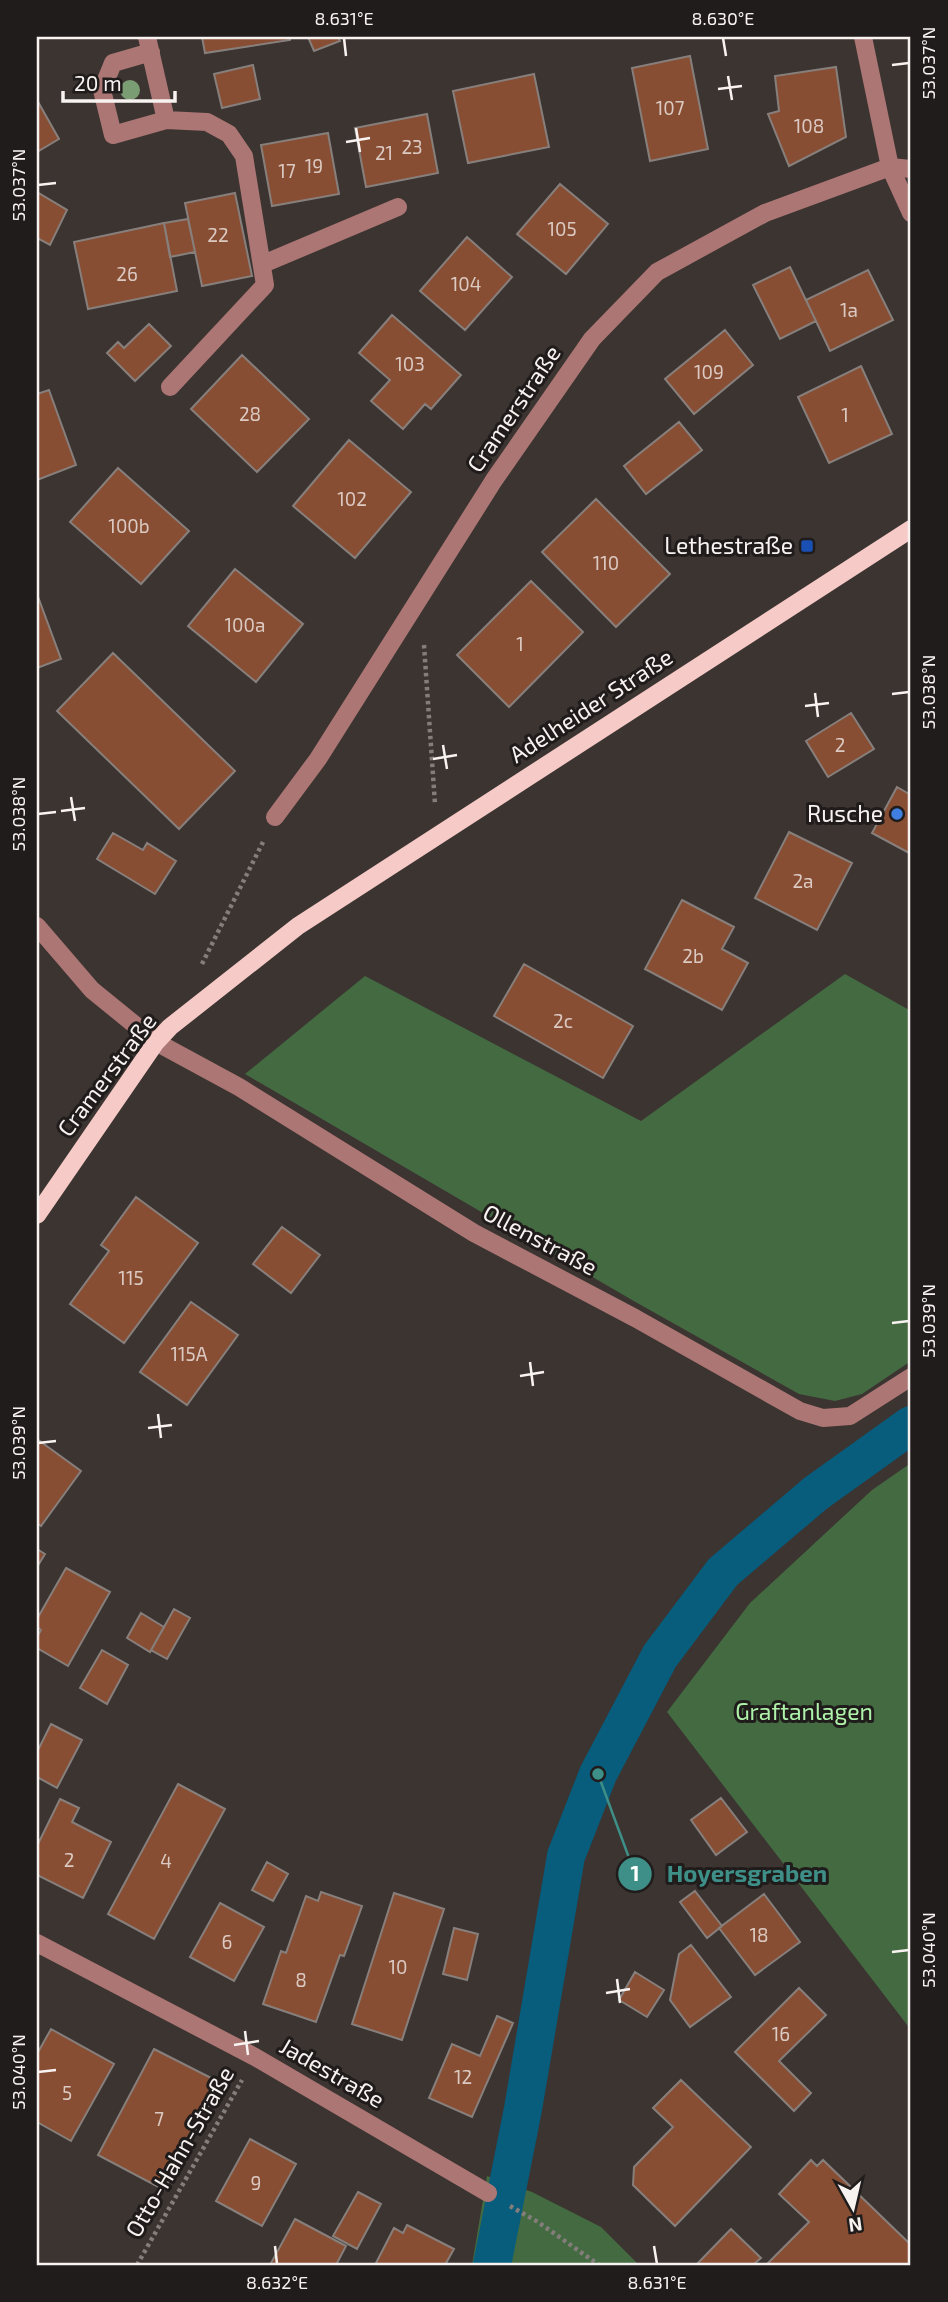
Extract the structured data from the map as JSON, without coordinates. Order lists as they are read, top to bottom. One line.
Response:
{"streets":{"main road":["Cramerstraße","Adelheider Straße"],"street":["Ollenstraße","Jadestraße"],"path":["Otto-Hahn-Straße"]},"crossings":[["Cramerstraße","Adelheider Straße"],["Cramerstraße","Ollenstraße"],["Jadestraße","Otto-Hahn-Straße"]],"parks":["Graftanlagen"],"places":{"transit":["Lethestraße"],"other":["Rusche","Hoyersgraben"]},"house_numbers":["107","108","23","21","19","17","105","22","26","104","1a","103","109","28","1","102","100b","110","100a","1","2","2a","2b","2c","115","115A","2","4","18","6","10","8","16","12","5","7","9"],"scale_bar":"20 m","north":"bottom","coordinates":["8.631°E","8.630°E","53.037°N","53.038°N","53.039°N","53.040°N","8.632°E"]}
